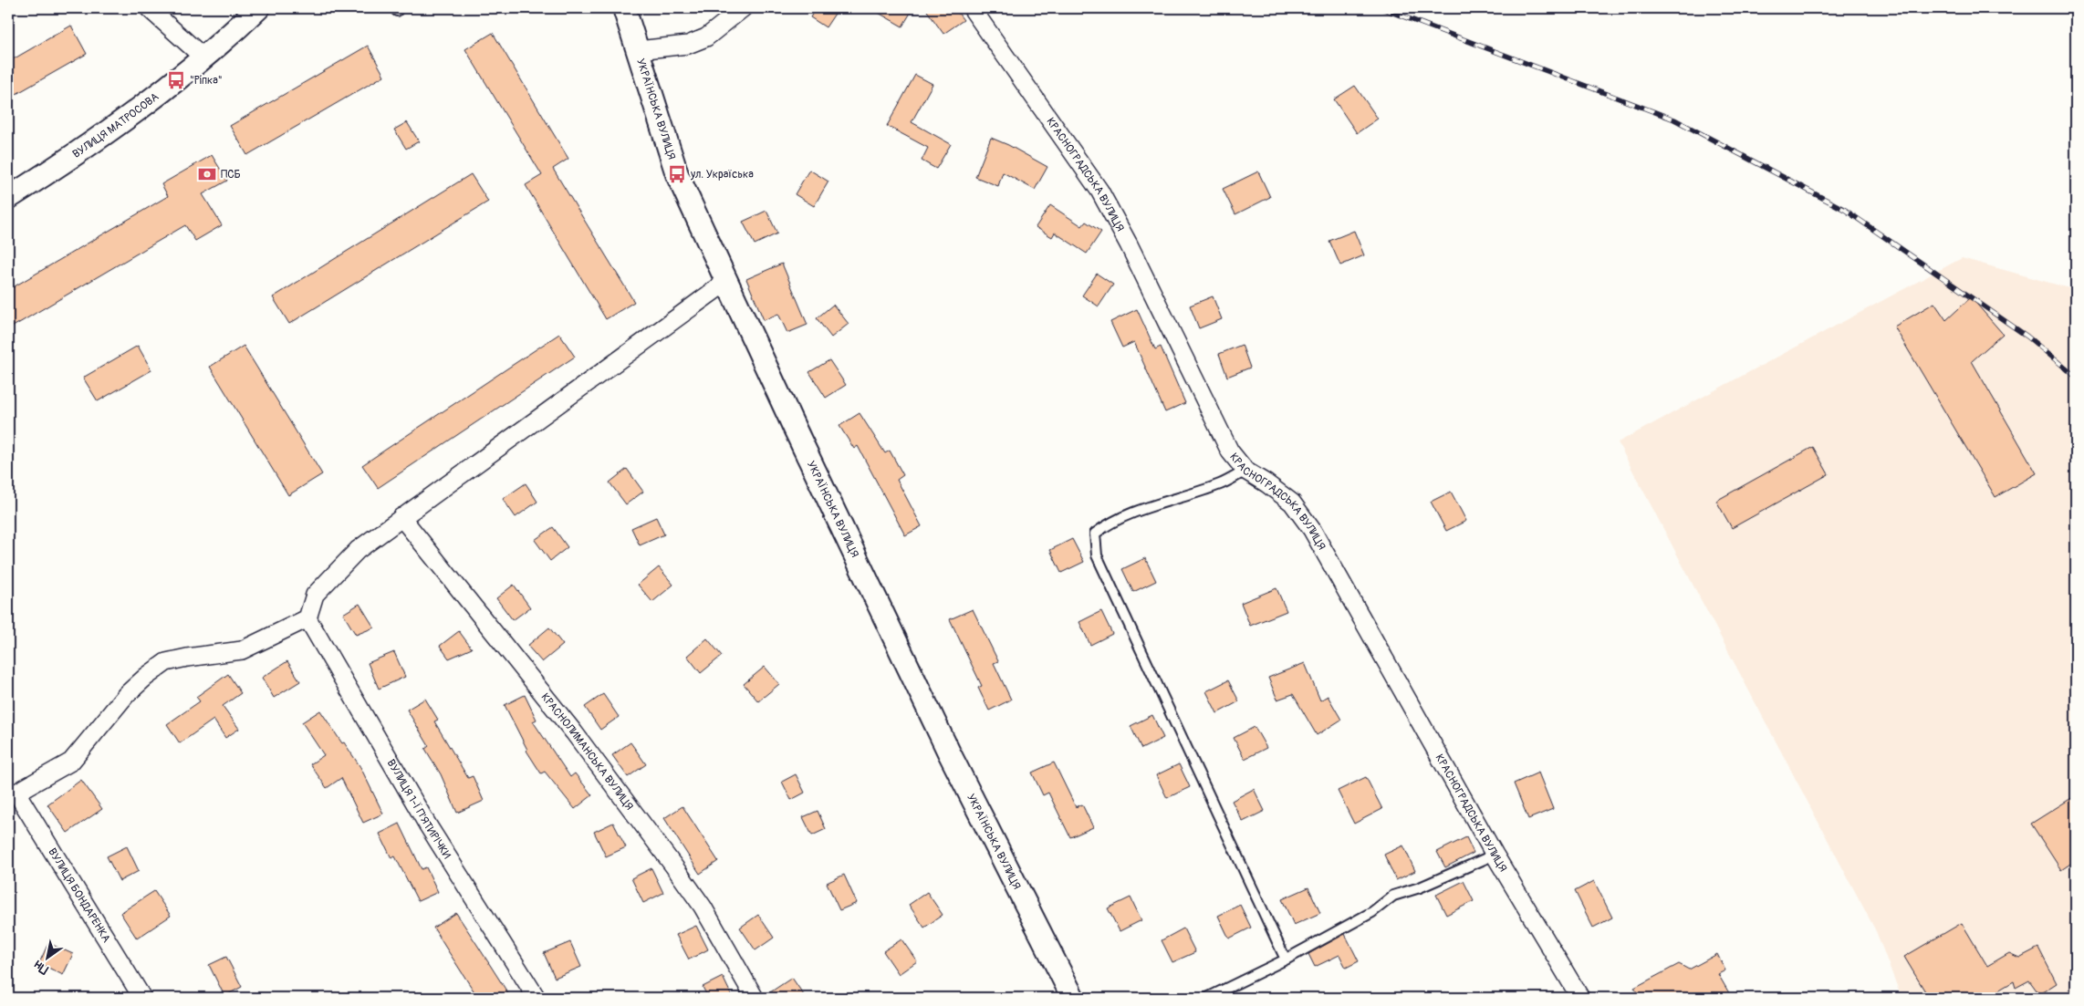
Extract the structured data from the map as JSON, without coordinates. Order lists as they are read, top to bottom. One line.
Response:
{"streets":{"street":["УКРАЇНСЬКА ВУЛИЦЯ","ВУЛИЦЯ МАТРОСОВА","КРАСНОГРАДСЬКА ВУЛИЦЯ","КРАСНОЛИМАНСЬКА ВУЛИЦЯ","ВУЛИЦЯ 1-Ї П'ЯТИРІЧКИ","ВУЛИЦЯ БОНДАРЕНКА"]},"places":{"bus stop":["\"Ріпка\"","ул. Україська"],"bank":["ПСБ"]},"north":"bottom left"}
